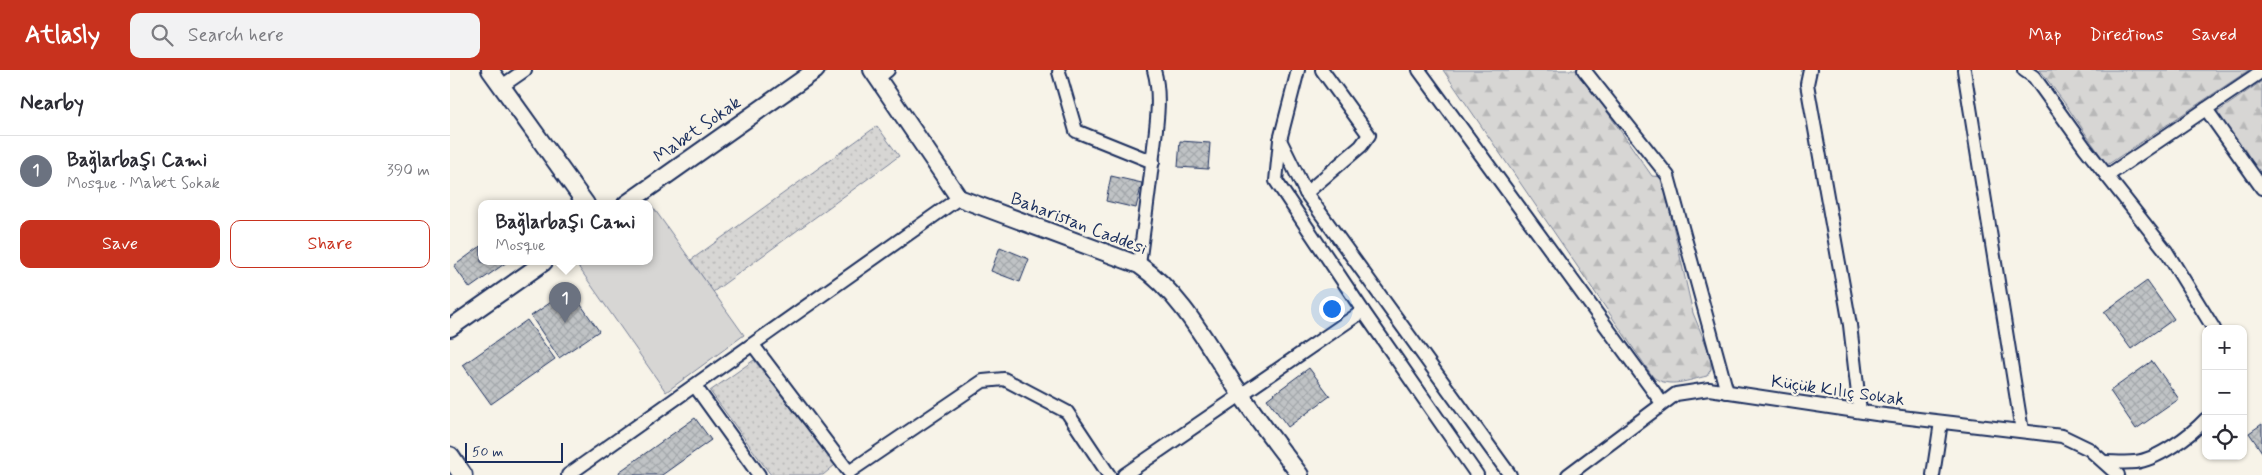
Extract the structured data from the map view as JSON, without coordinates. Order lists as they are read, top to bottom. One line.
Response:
{"streets":{"street":["Mabet Sokak","Baharistan Caddesi","Küçük Kılıç Sokak"]},"scale_bar":"50 m","page":{"header":"Atlasly","search":"Search here","nav":["Map","Directions","Saved"],"heading":"Nearby","list":[{"mark":"1","name":"Bağlarbaşı Cami","note":"Mosque · Mabet Sokak","value":"390 m"}],"popup":["Bağlarbaşı Cami","Mosque"],"buttons":["Save","Share"],"pins":"1","map_buttons":["+","−"],"scale":"50 m"}}
